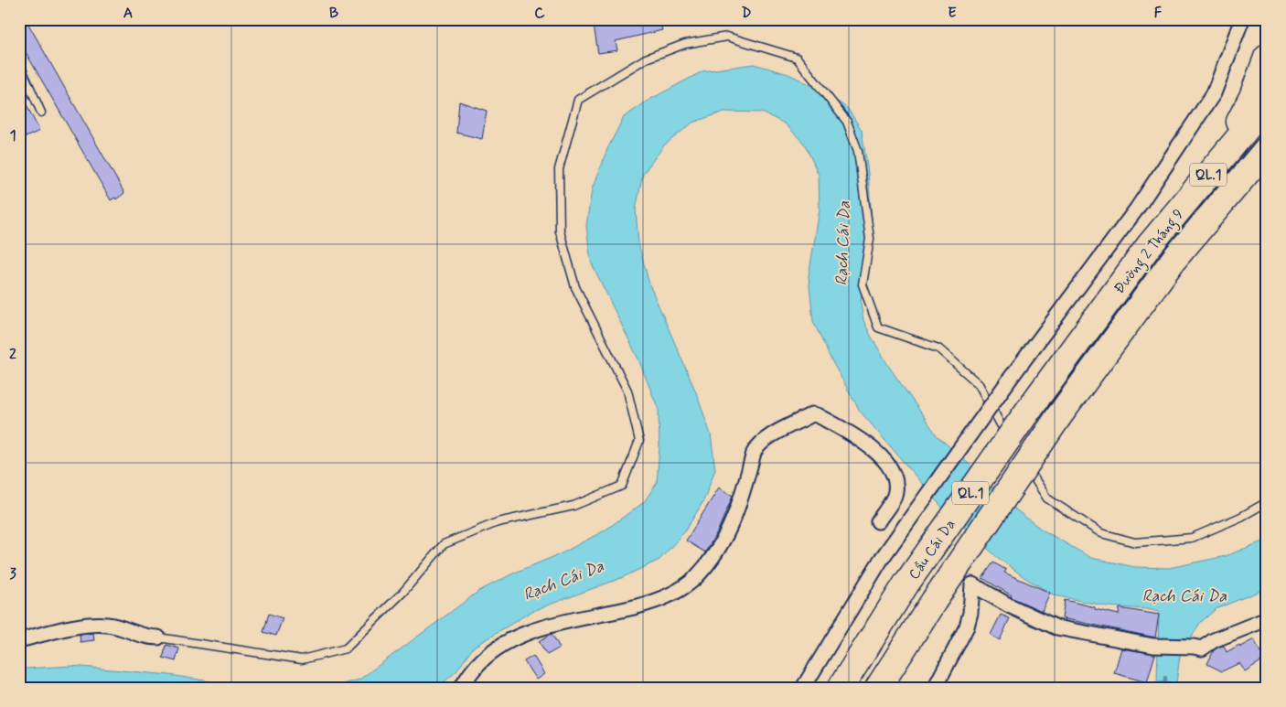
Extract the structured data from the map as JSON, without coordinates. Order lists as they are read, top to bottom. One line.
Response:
{"streets":{"highway":["QL.1","Đường 2 Tháng 9","Cầu Cái Da"]},"crossings":[["Đường 2 Tháng 9","Cầu Cái Da"]],"water":["Rạch Cái Da"],"grid":{"columns":["A","B","C","D","E","F"],"rows":["1","2","3"]}}
